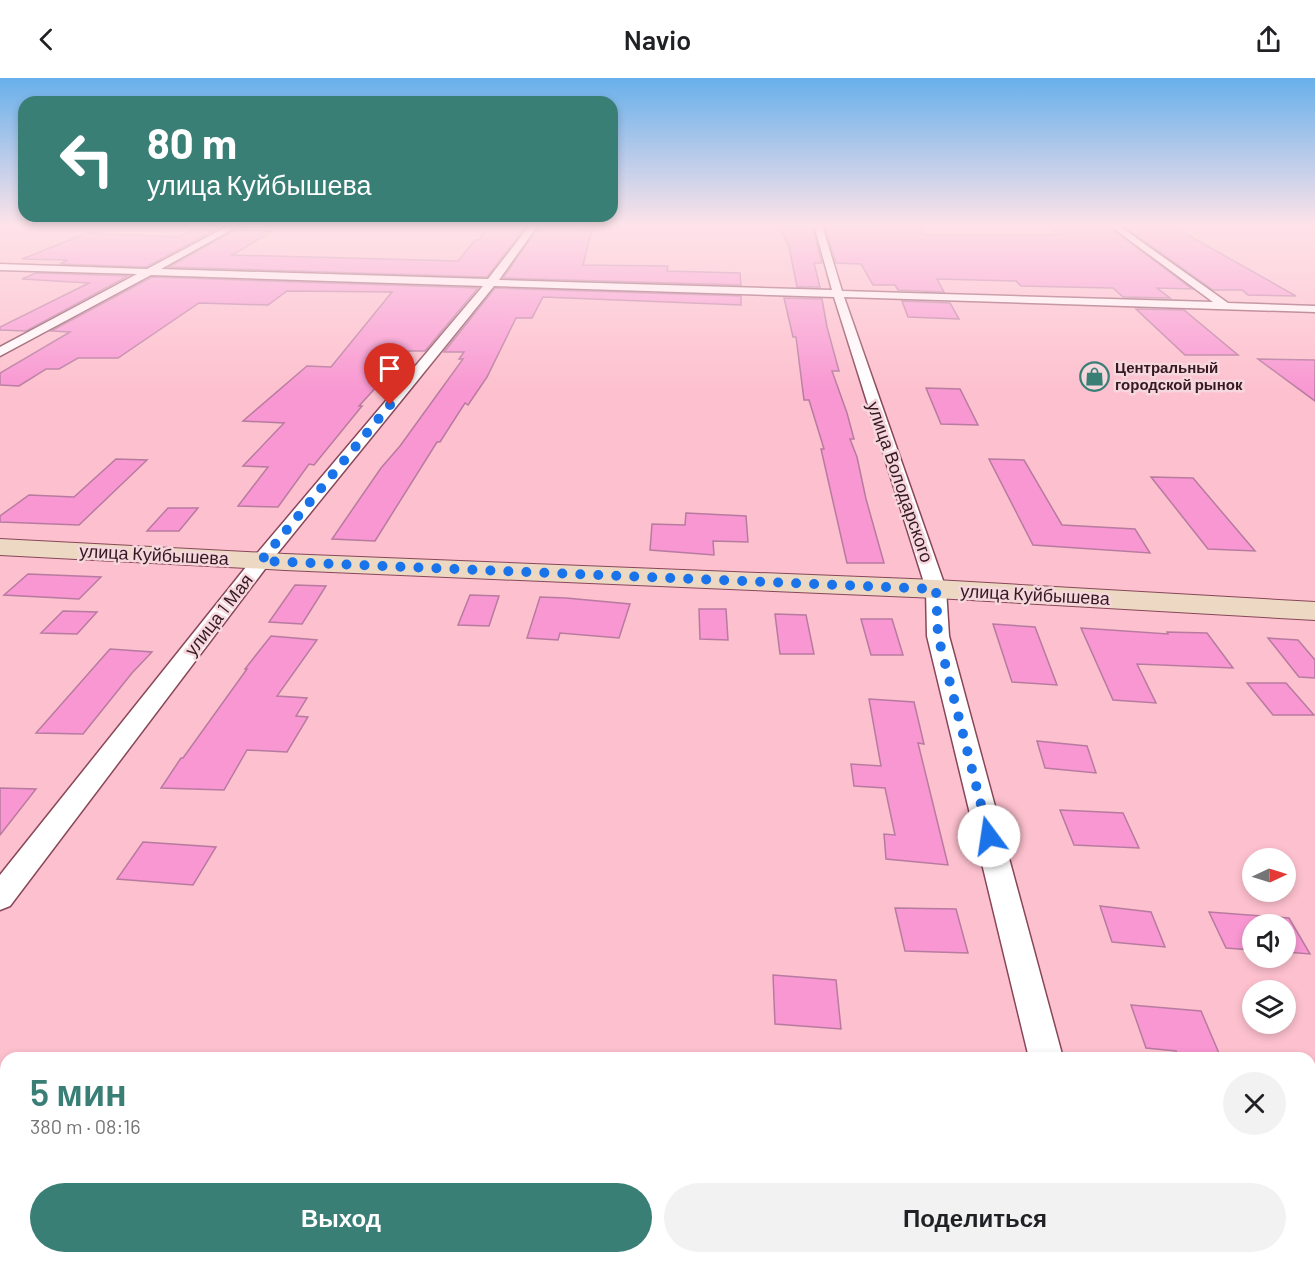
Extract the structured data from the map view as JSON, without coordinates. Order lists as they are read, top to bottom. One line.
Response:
{"streets":{"street":["улица Володарского","улица Куйбышева","улица 1 Мая"]},"crossings":[["улица Володарского","улица Куйбышева"],["улица Куйбышева","улица 1 Мая"]],"places":{"shop":["Центральный городской рынок"]},"north":"right","page":{"header":"Navio","turn":["80 m","улица Куйбышева"],"heading":["5 мин","380 m · 08:16"],"buttons":["Выход","Поделиться"]}}
